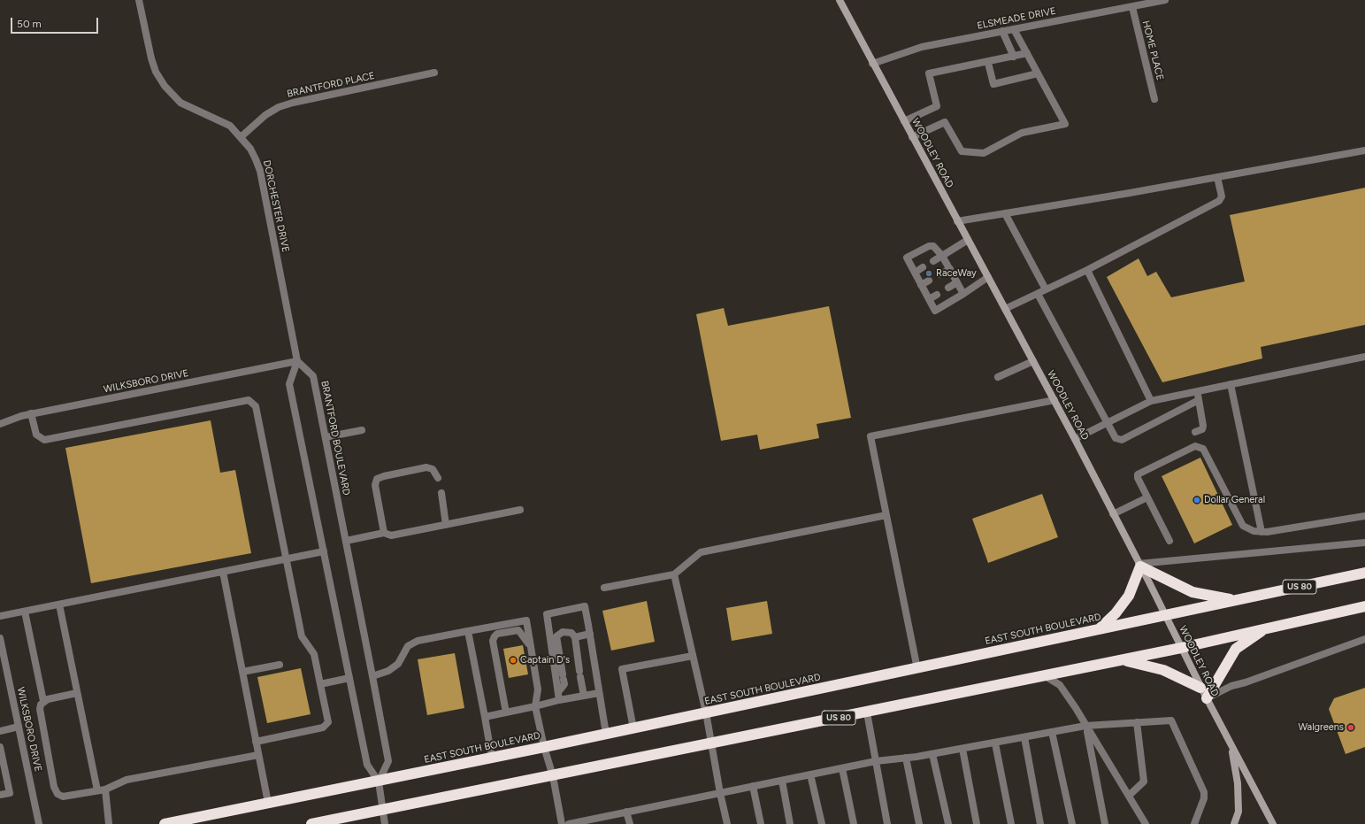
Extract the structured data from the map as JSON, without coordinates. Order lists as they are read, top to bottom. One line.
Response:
{"streets":{"highway":["US 80","EAST SOUTH BOULEVARD"],"street":["ELSMEADE DRIVE","HOME PLACE","BRANTFORD PLACE","WOODLEY ROAD","DORCHESTER DRIVE","WILKSBORO DRIVE","BRANTFORD BOULEVARD"]},"crossings":[["ELSMEADE DRIVE","HOME PLACE"],["ELSMEADE DRIVE","WOODLEY ROAD"],["BRANTFORD PLACE","DORCHESTER DRIVE"],["WOODLEY ROAD","US 80"],["WOODLEY ROAD","EAST SOUTH BOULEVARD"],["DORCHESTER DRIVE","WILKSBORO DRIVE"],["DORCHESTER DRIVE","BRANTFORD BOULEVARD"],["WILKSBORO DRIVE","BRANTFORD BOULEVARD"],["BRANTFORD BOULEVARD","EAST SOUTH BOULEVARD"]],"places":["RaceWay","Dollar General","Captain D's","Walgreens"],"scale_bar":"50 m"}
